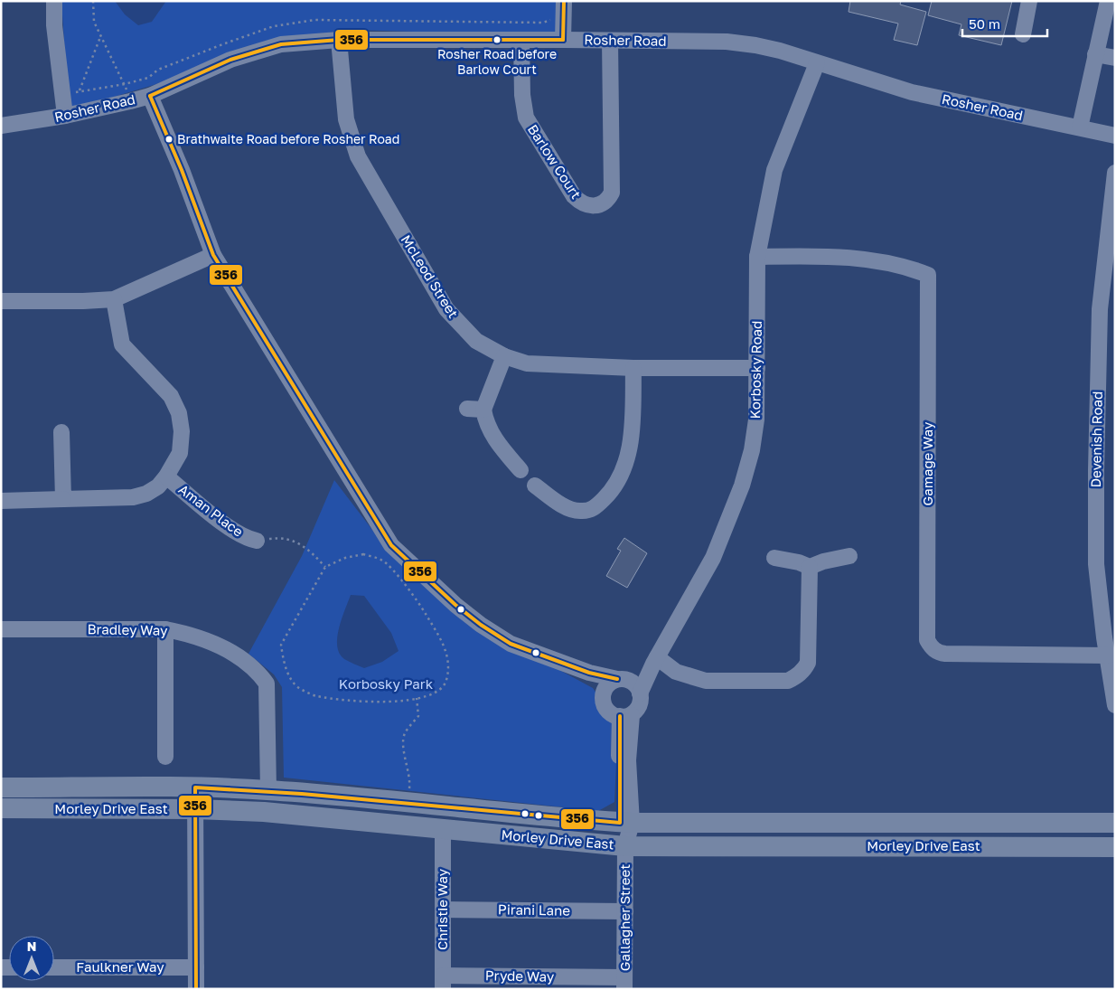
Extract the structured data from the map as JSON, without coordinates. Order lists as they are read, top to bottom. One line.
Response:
{"streets":{"main road":["Morley Drive East"],"street":["Rosher Road","Barlow Court","McLeod Street","Korbosky Road","Devenish Road","Gamage Way","Aman Place","Bradley Way","Christie Way","Pirani Lane","Gallagher Street","Faulkner Way","Pryde Way"]},"crossings":[["Rosher Road","Barlow Court"],["Rosher Road","McLeod Street"],["Rosher Road","Korbosky Road"],["McLeod Street","Korbosky Road"],["Korbosky Road","Gamage Way"],["Devenish Road","Gamage Way"],["Bradley Way","Morley Drive East"],["Morley Drive East","Christie Way"],["Morley Drive East","Gallagher Street"],["Christie Way","Pirani Lane"],["Christie Way","Pryde Way"],["Pirani Lane","Gallagher Street"],["Gallagher Street","Pryde Way"]],"parks":["Korbosky Park"],"places":["Rosher Road before Barlow Court","Brathwaite Road before Rosher Road"],"lines":["transit line 356"],"scale_bar":"50 m","north":"top"}
